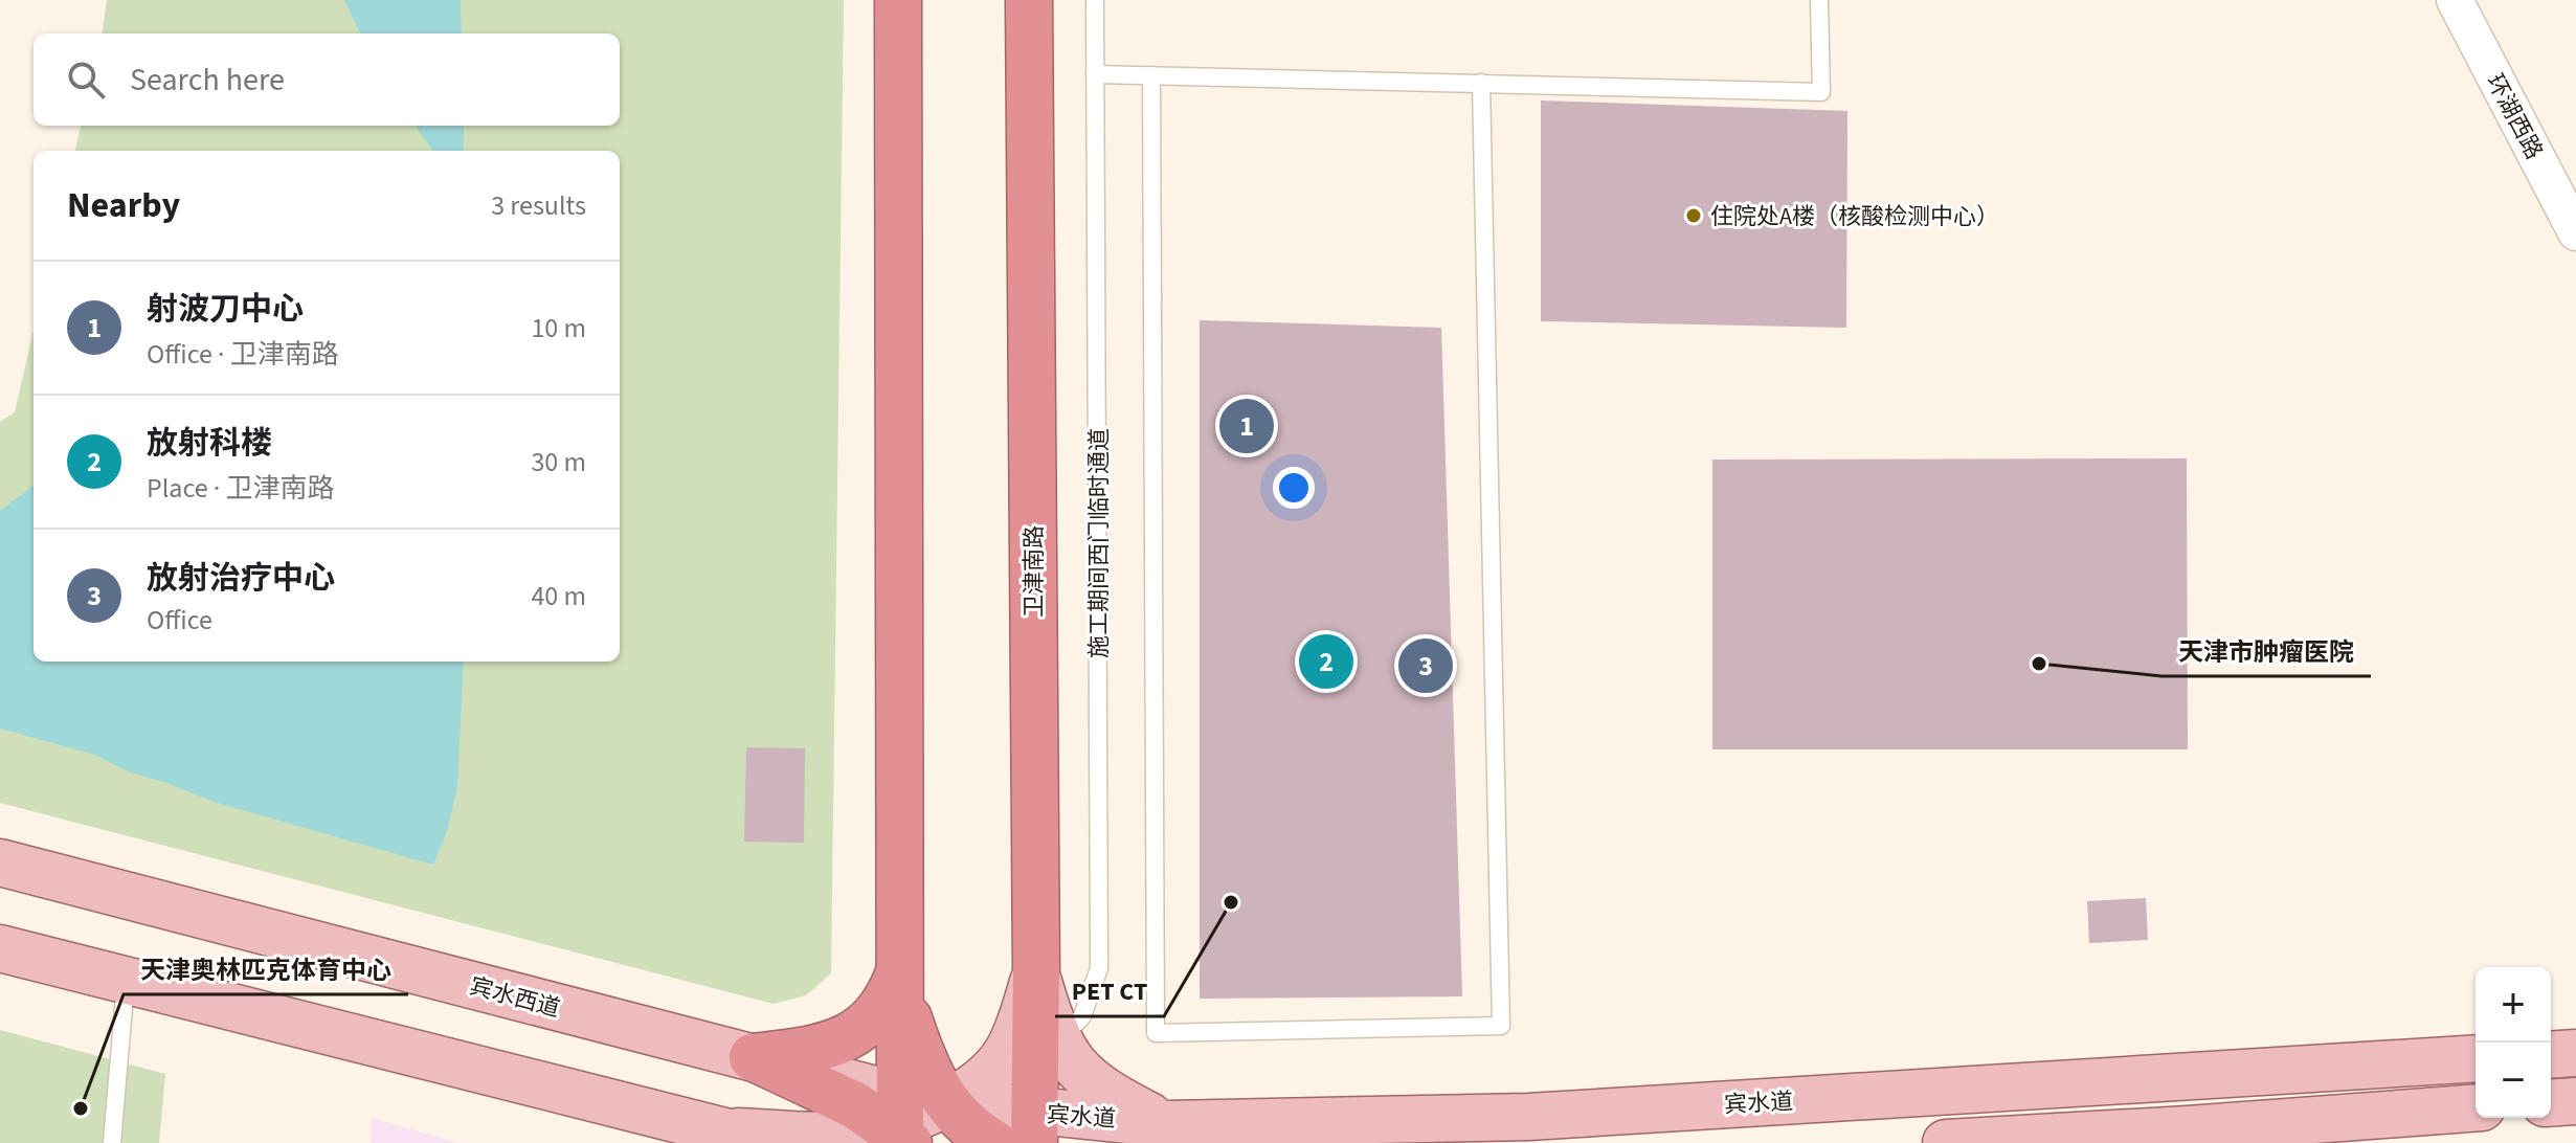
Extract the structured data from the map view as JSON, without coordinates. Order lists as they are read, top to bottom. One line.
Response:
{"streets":{"highway":["卫津南路"],"main road":["宾水西道","宾水道"],"street":["环湖西路"],"lane":["施工期间西门临时通道"]},"crossings":[["施工期间西门临时通道","卫津南路"],["卫津南路","宾水西道"],["卫津南路","宾水道"],["宾水西道","宾水道"]],"places":["住院处A楼（核酸检测中心）","天津市肿瘤医院","PET CT","天津奥林匹克体育中心"],"page":{"search":"Search here","heading":["Nearby","3 results"],"list":[{"mark":"1","name":"射波刀中心","note":"Office · 卫津南路","value":"10 m"},{"mark":"2","name":"放射科楼","note":"Place · 卫津南路","value":"30 m"},{"mark":"3","name":"放射治疗中心","note":"Office","value":"40 m"}],"pins":["1","2","3"],"map_buttons":["+","−"]}}
